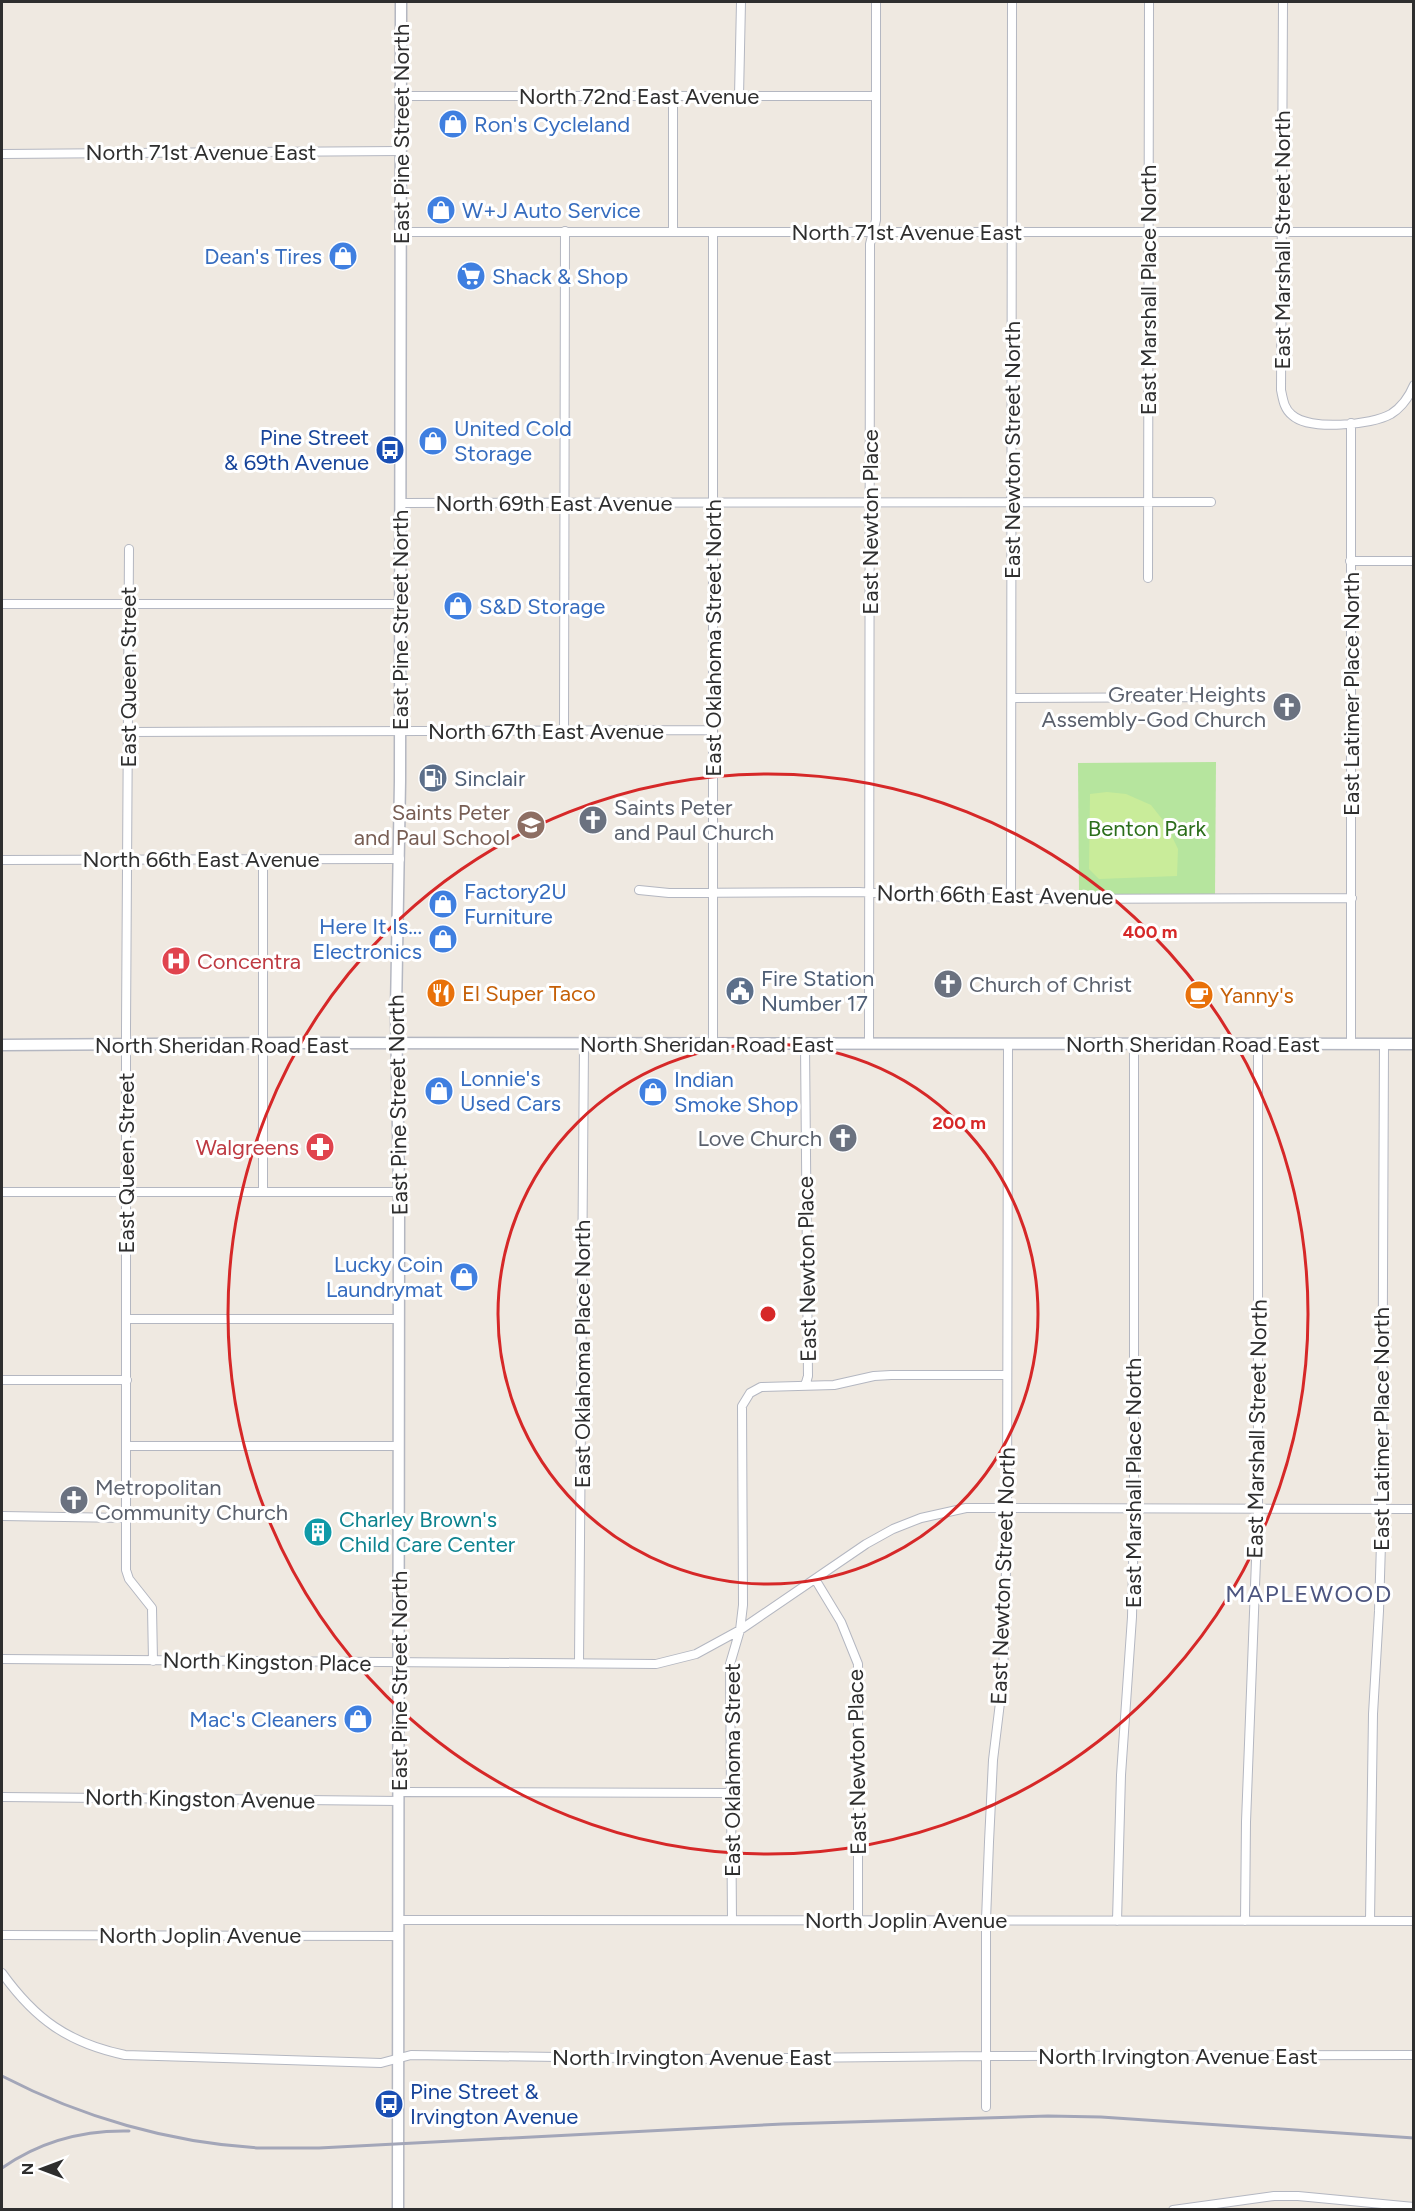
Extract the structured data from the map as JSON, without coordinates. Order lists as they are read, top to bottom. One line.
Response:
{"streets":{"main road":["East Pine Street North","North Sheridan Road East"],"street":["North 72nd East Avenue","North 71st Avenue East","East Marshall Street North","East Marshall Place North","East Newton Street North","North 69th East Avenue","East Newton Place","East Oklahoma Street North","East Queen Street","East Latimer Place North","North 67th East Avenue","North 66th East Avenue","East Oklahoma Place North","North Kingston Place","East Oklahoma Street","North Kingston Avenue","North Joplin Avenue","North Irvington Avenue East"]},"crossings":[["North 72nd East Avenue","East Pine Street North"],["North 72nd East Avenue","East Newton Place"],["East Pine Street North","North 71st Avenue East"],["East Pine Street North","North 69th East Avenue"],["East Pine Street North","North 67th East Avenue"],["East Pine Street North","North 66th East Avenue"],["East Pine Street North","North Sheridan Road East"],["East Pine Street North","North Kingston Place"],["East Pine Street North","North Kingston Avenue"],["East Pine Street North","North Joplin Avenue"],["East Pine Street North","North Irvington Avenue East"],["North 71st Avenue East","East Marshall Street North"],["North 71st Avenue East","East Marshall Place North"],["North 71st Avenue East","East Newton Street North"],["North 71st Avenue East","East Newton Place"],["North 71st Avenue East","East Oklahoma Street North"],["East Marshall Street North","East Latimer Place North"],["East Marshall Street North","North Sheridan Road East"],["East Marshall Street North","North Kingston Place"],["East Marshall Street North","North Joplin Avenue"],["East Marshall Place North","North 69th East Avenue"],["East Marshall Place North","North Sheridan Road East"],["East Marshall Place North","North Kingston Place"],["East Marshall Place North","North Joplin Avenue"],["East Newton Street North","North 69th East Avenue"],["East Newton Street North","North 66th East Avenue"],["East Newton Street North","North Sheridan Road East"],["East Newton Street North","North Kingston Place"],["East Newton Street North","North Joplin Avenue"],["East Newton Street North","North Irvington Avenue East"],["North 69th East Avenue","East Newton Place"],["North 69th East Avenue","East Oklahoma Street North"],["East Newton Place","North 66th East Avenue"],["East Newton Place","North Sheridan Road East"],["East Newton Place","North Kingston Place"],["East Newton Place","East Oklahoma Street"],["East Newton Place","North Joplin Avenue"],["East Oklahoma Street North","North 67th East Avenue"],["East Oklahoma Street North","North 66th East Avenue"],["East Oklahoma Street North","North Sheridan Road East"],["East Queen Street","North 67th East Avenue"],["East Queen Street","North 66th East Avenue"],["East Queen Street","North Sheridan Road East"],["East Queen Street","North Kingston Place"],["East Latimer Place North","North 66th East Avenue"],["East Latimer Place North","North Sheridan Road East"],["East Latimer Place North","North Kingston Place"],["East Latimer Place North","North Joplin Avenue"],["North Sheridan Road East","East Oklahoma Place North"],["East Oklahoma Place North","North Kingston Place"],["North Kingston Place","East Oklahoma Street"],["East Oklahoma Street","North Kingston Avenue"],["East Oklahoma Street","North Joplin Avenue"]],"districts":["MAPLEWOOD"],"parks":["Benton Park"],"places":{"shop":["Ron's Cycleland","W+J Auto Service","Dean's Tires","United Cold Storage","S&D Storage","Factory2U Furniture","Here It Is... Electronics","Lonnie's Used Cars","Indian Smoke Shop","Lucky Coin Laundrymat","Mac's Cleaners"],"supermarket":["Shack & Shop"],"bus stop":["Pine Street & 69th Avenue","Pine Street & Irvington Avenue"],"church":["Greater Heights Assembly-God Church","Saints Peter and Paul Church","Church of Christ","Love Church","Metropolitan Community Church"],"fuel station":["Sinclair"],"school or university":["Saints Peter and Paul School"],"hospital":["Concentra"],"public building":["Fire Station Number 17"],"restaurant":["El Super Taco"],"cafe":["Yanny's"],"pharmacy":["Walgreens"],"building":["Charley Brown's Child Care Center"]},"north":"left","rings":["400 m","200 m"]}
